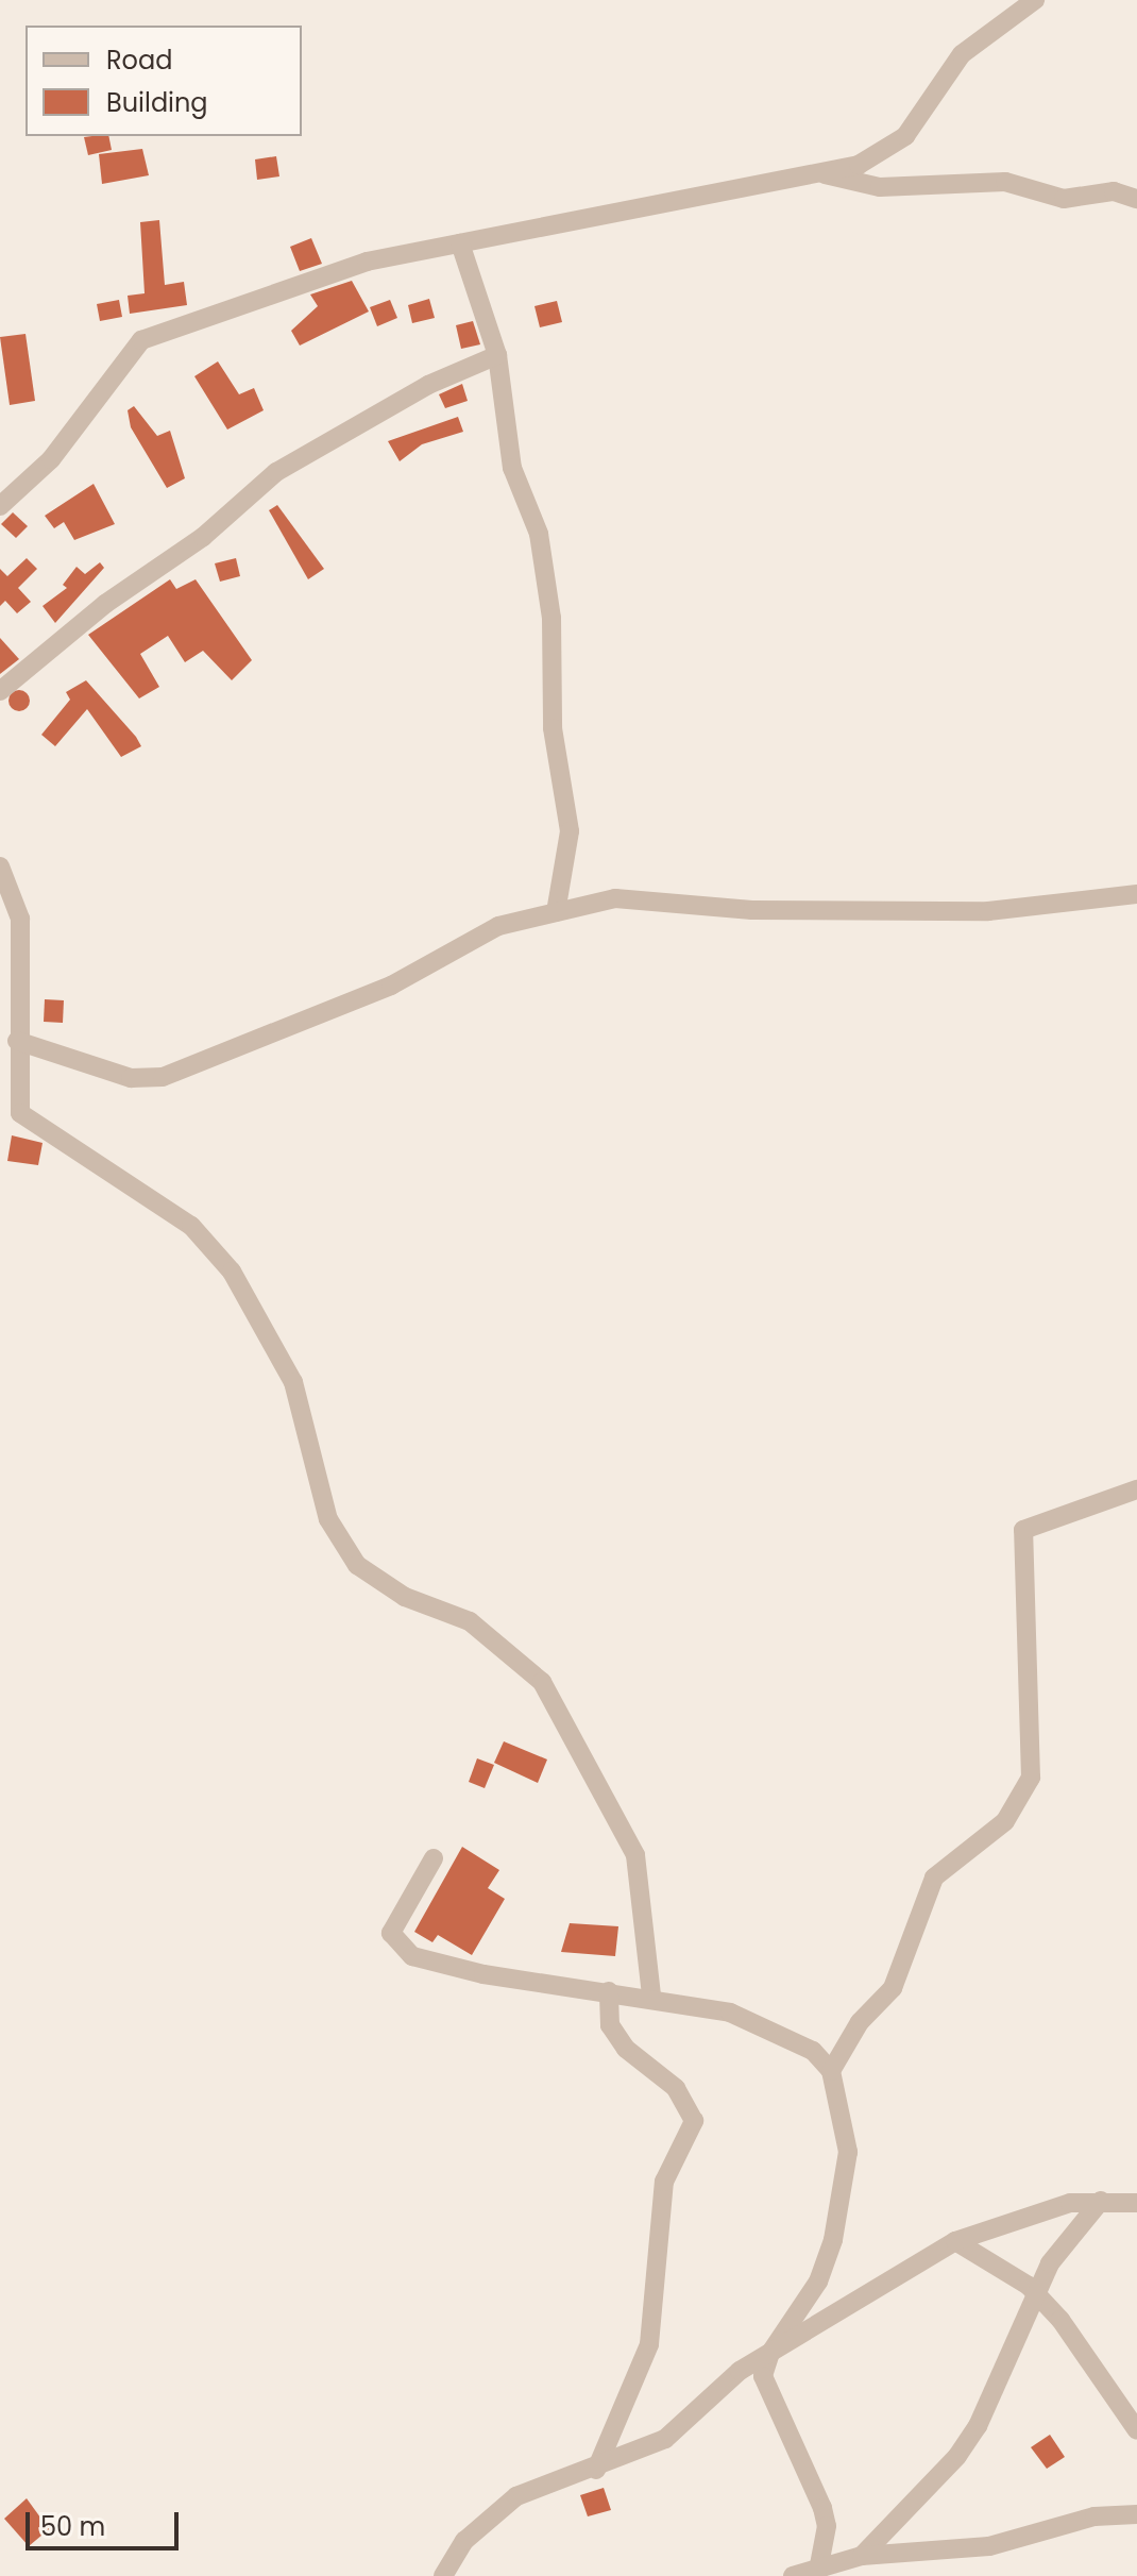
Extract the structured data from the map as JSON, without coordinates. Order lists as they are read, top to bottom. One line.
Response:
{"legend":["Road","Building"],"scale_bar":"50 m"}
